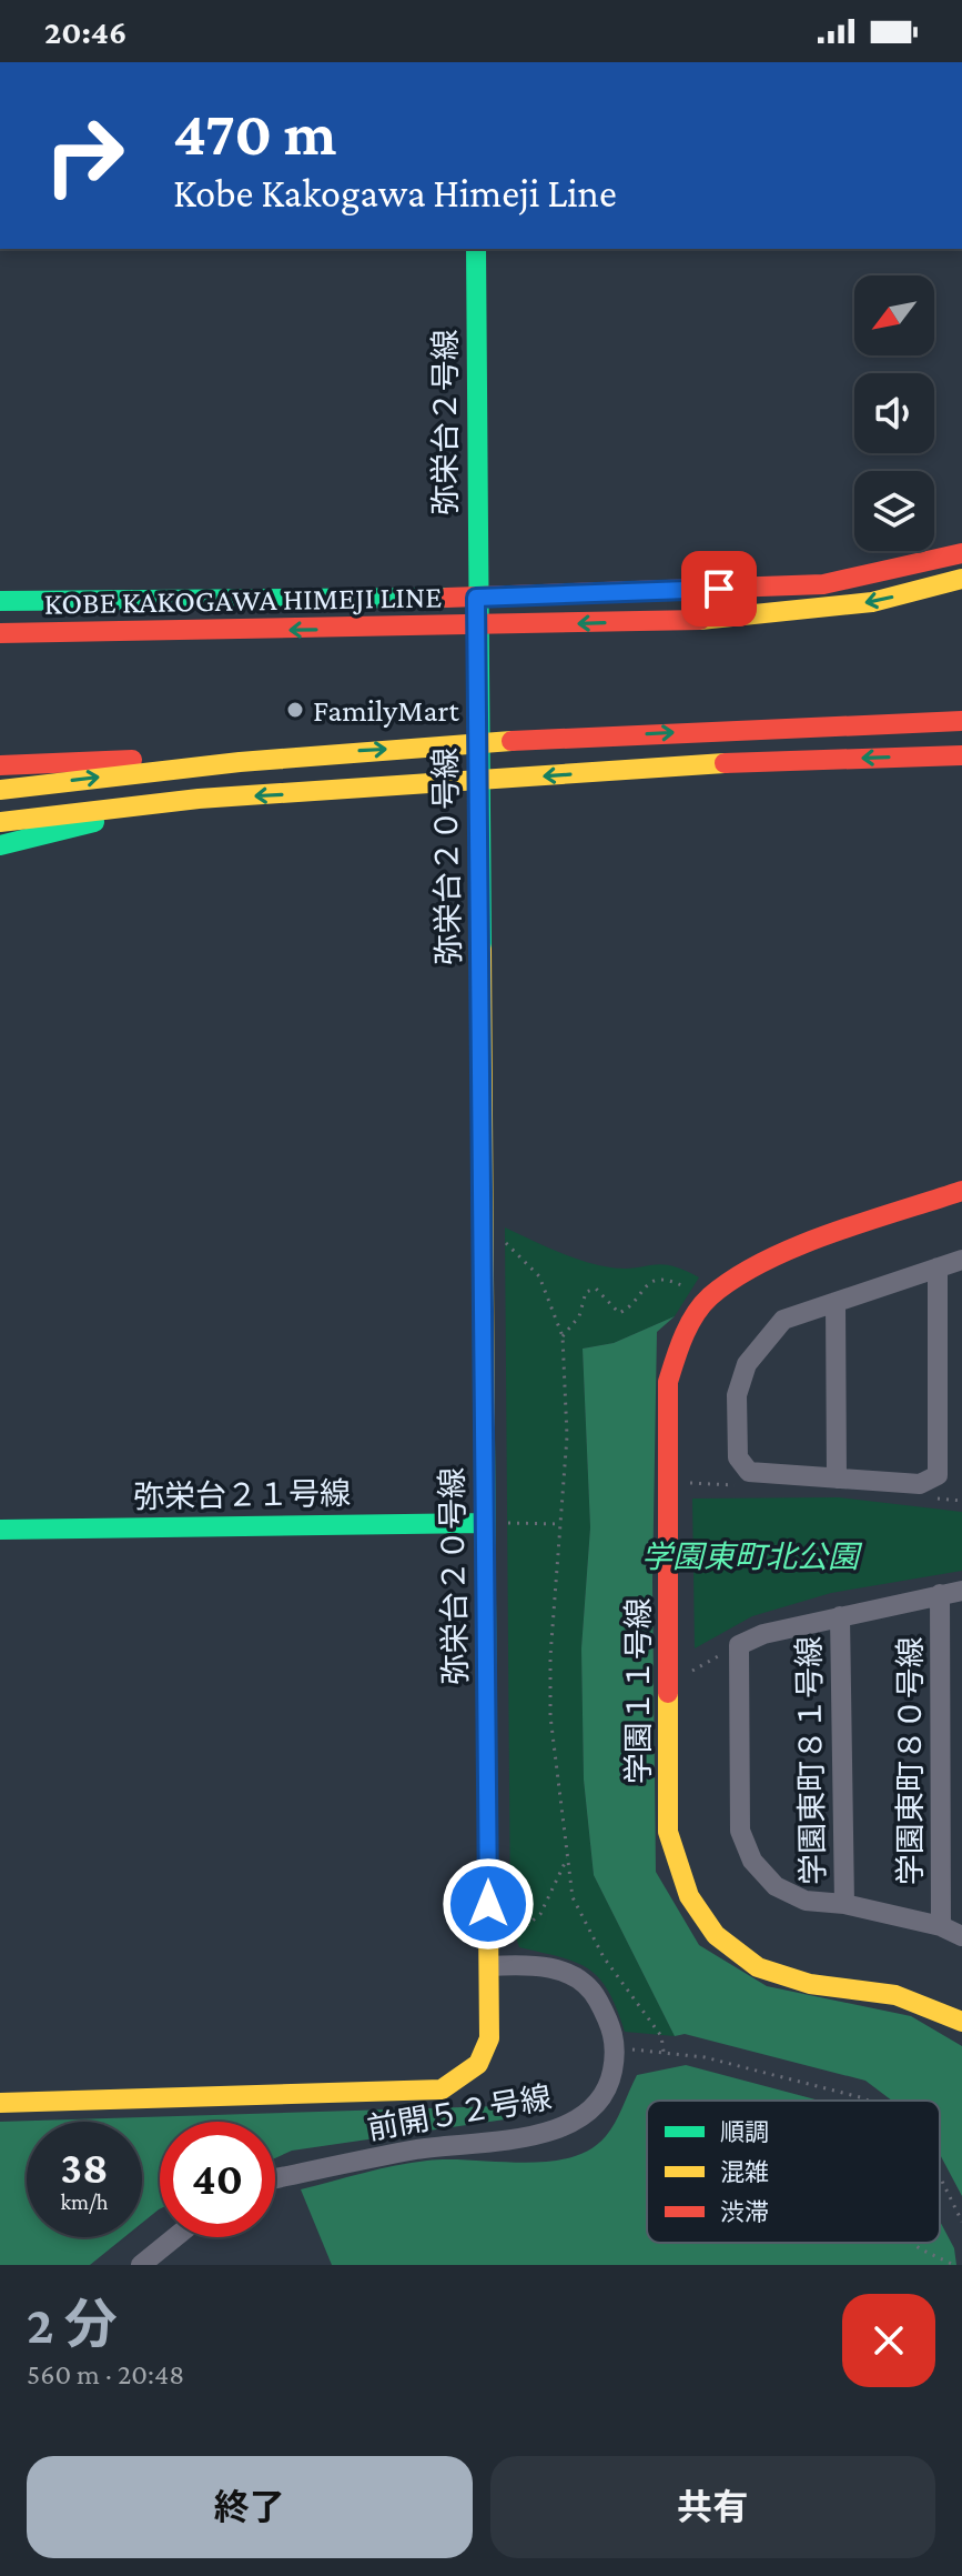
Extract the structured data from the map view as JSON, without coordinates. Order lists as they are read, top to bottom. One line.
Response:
{"streets":{"main road":["弥栄台２号線","KOBE KAKOGAWA HIMEJI LINE","弥栄台２０号線","弥栄台２１号線","学園１１号線"],"street":["学園東町８１号線","学園東町８０号線","前開５２号線"]},"crossings":[["弥栄台２号線","KOBE KAKOGAWA HIMEJI LINE"],["弥栄台２号線","弥栄台２０号線"],["KOBE KAKOGAWA HIMEJI LINE","弥栄台２０号線"],["弥栄台２０号線","弥栄台２１号線"]],"parks":["学園東町北公園"],"places":["FamilyMart"],"legend":["順調","混雑","渋滞"],"north":"bottom left","page":{"status":"20:46","turn":["470 m","Kobe Kakogawa Himeji Line"],"speed":"38 km/h","limit":"40","heading":["2 分","560 m · 20:48"],"buttons":["終了","共有"]}}
